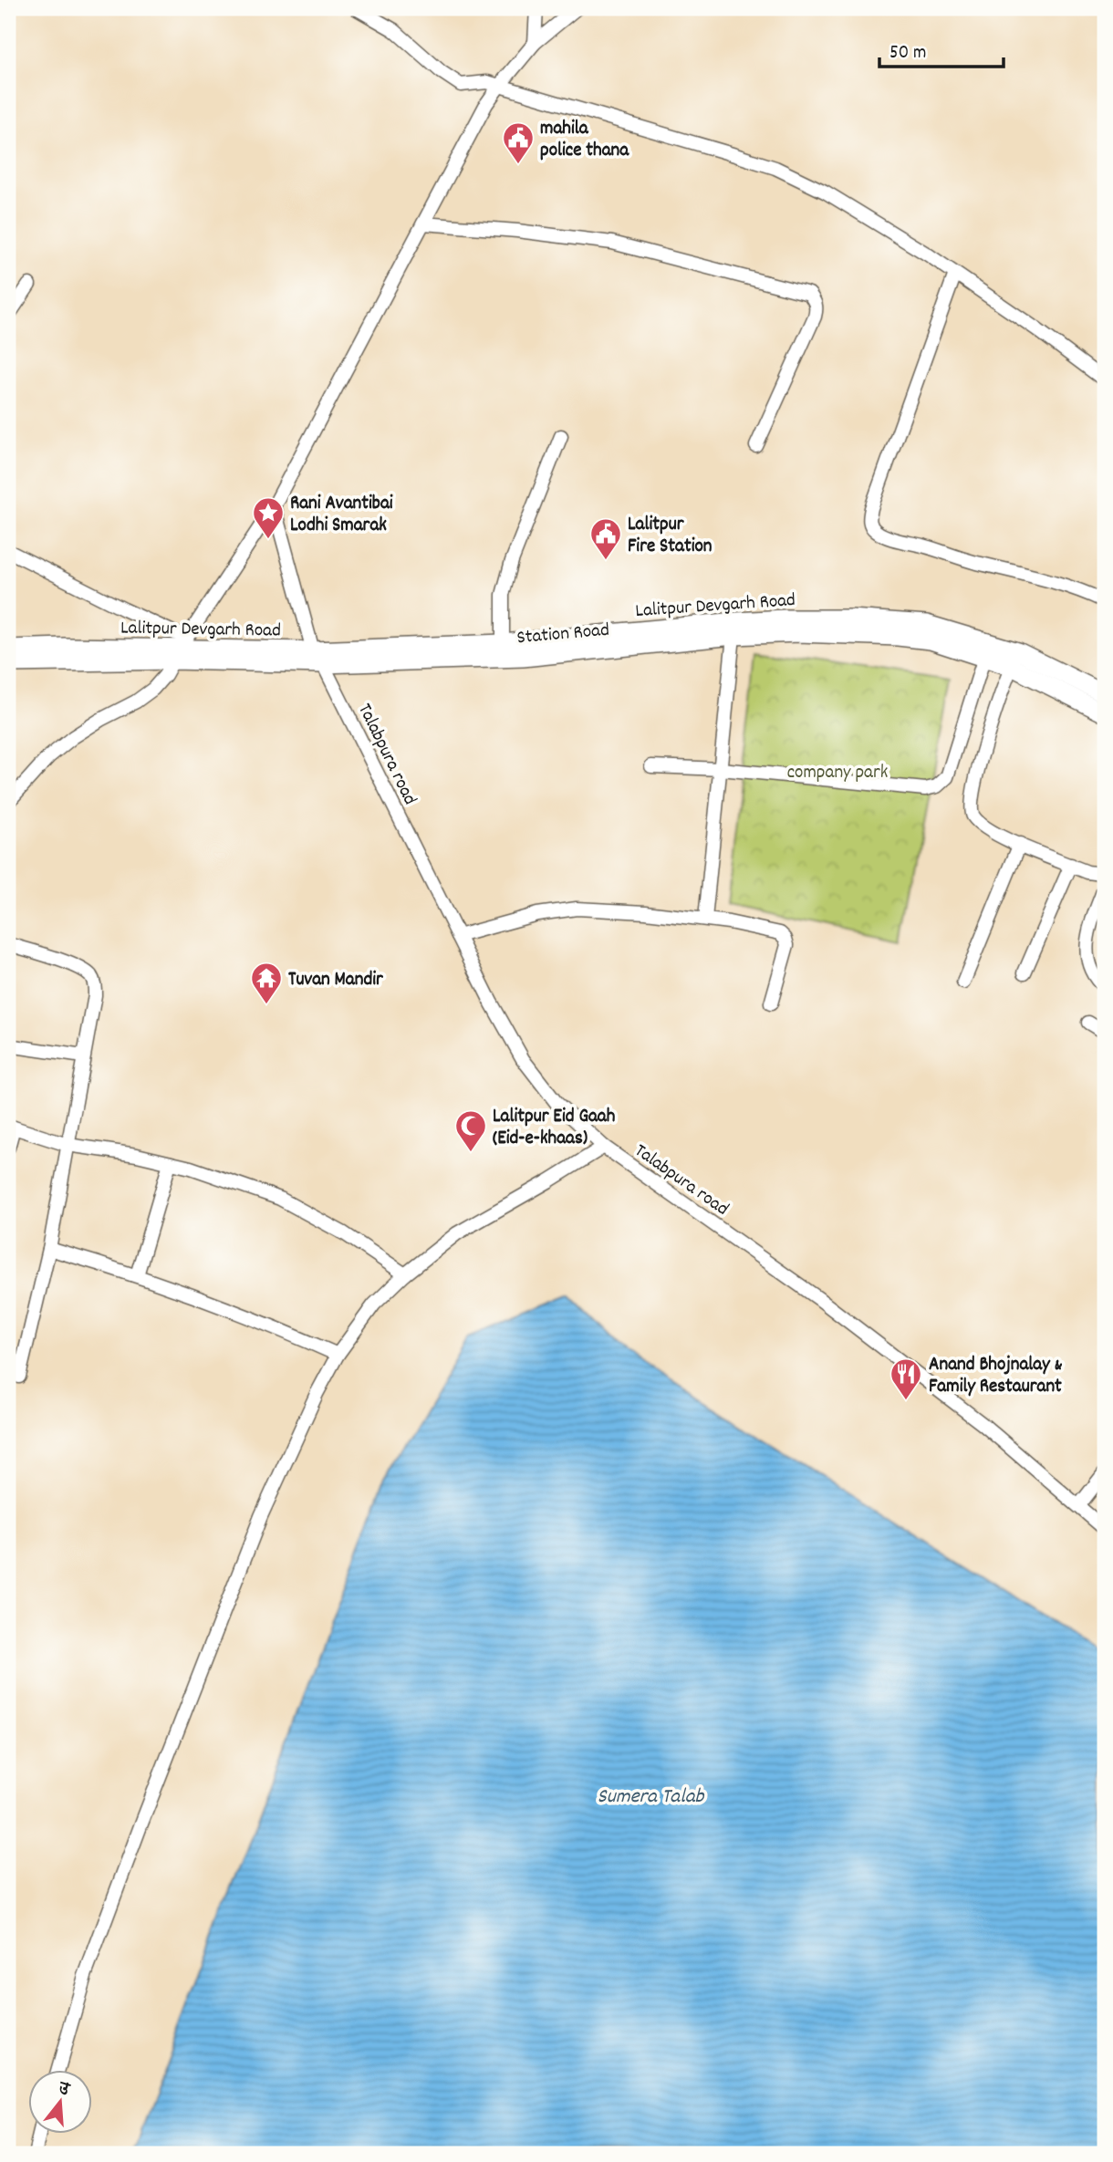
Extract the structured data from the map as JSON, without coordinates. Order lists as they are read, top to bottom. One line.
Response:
{"streets":{"main road":["Lalitpur Devgarh Road","Station Road"],"street":["Talabpura road"]},"crossings":[["Lalitpur Devgarh Road","Station Road"],["Lalitpur Devgarh Road","Talabpura road"],["Station Road","Talabpura road"]],"water":["Sumera Talab"],"parks":["company park"],"places":{"public building":["mahila police thana","Lalitpur Fire Station"],"place":["Rani Avantibai Lodhi Smarak"],"temple":["Tuvan Mandir"],"mosque":["Lalitpur Eid Gaah (Eid-e-khaas)"],"restaurant":["Anand Bhojnalay & Family Restaurant"]},"scale_bar":"50 m","north":"top"}
